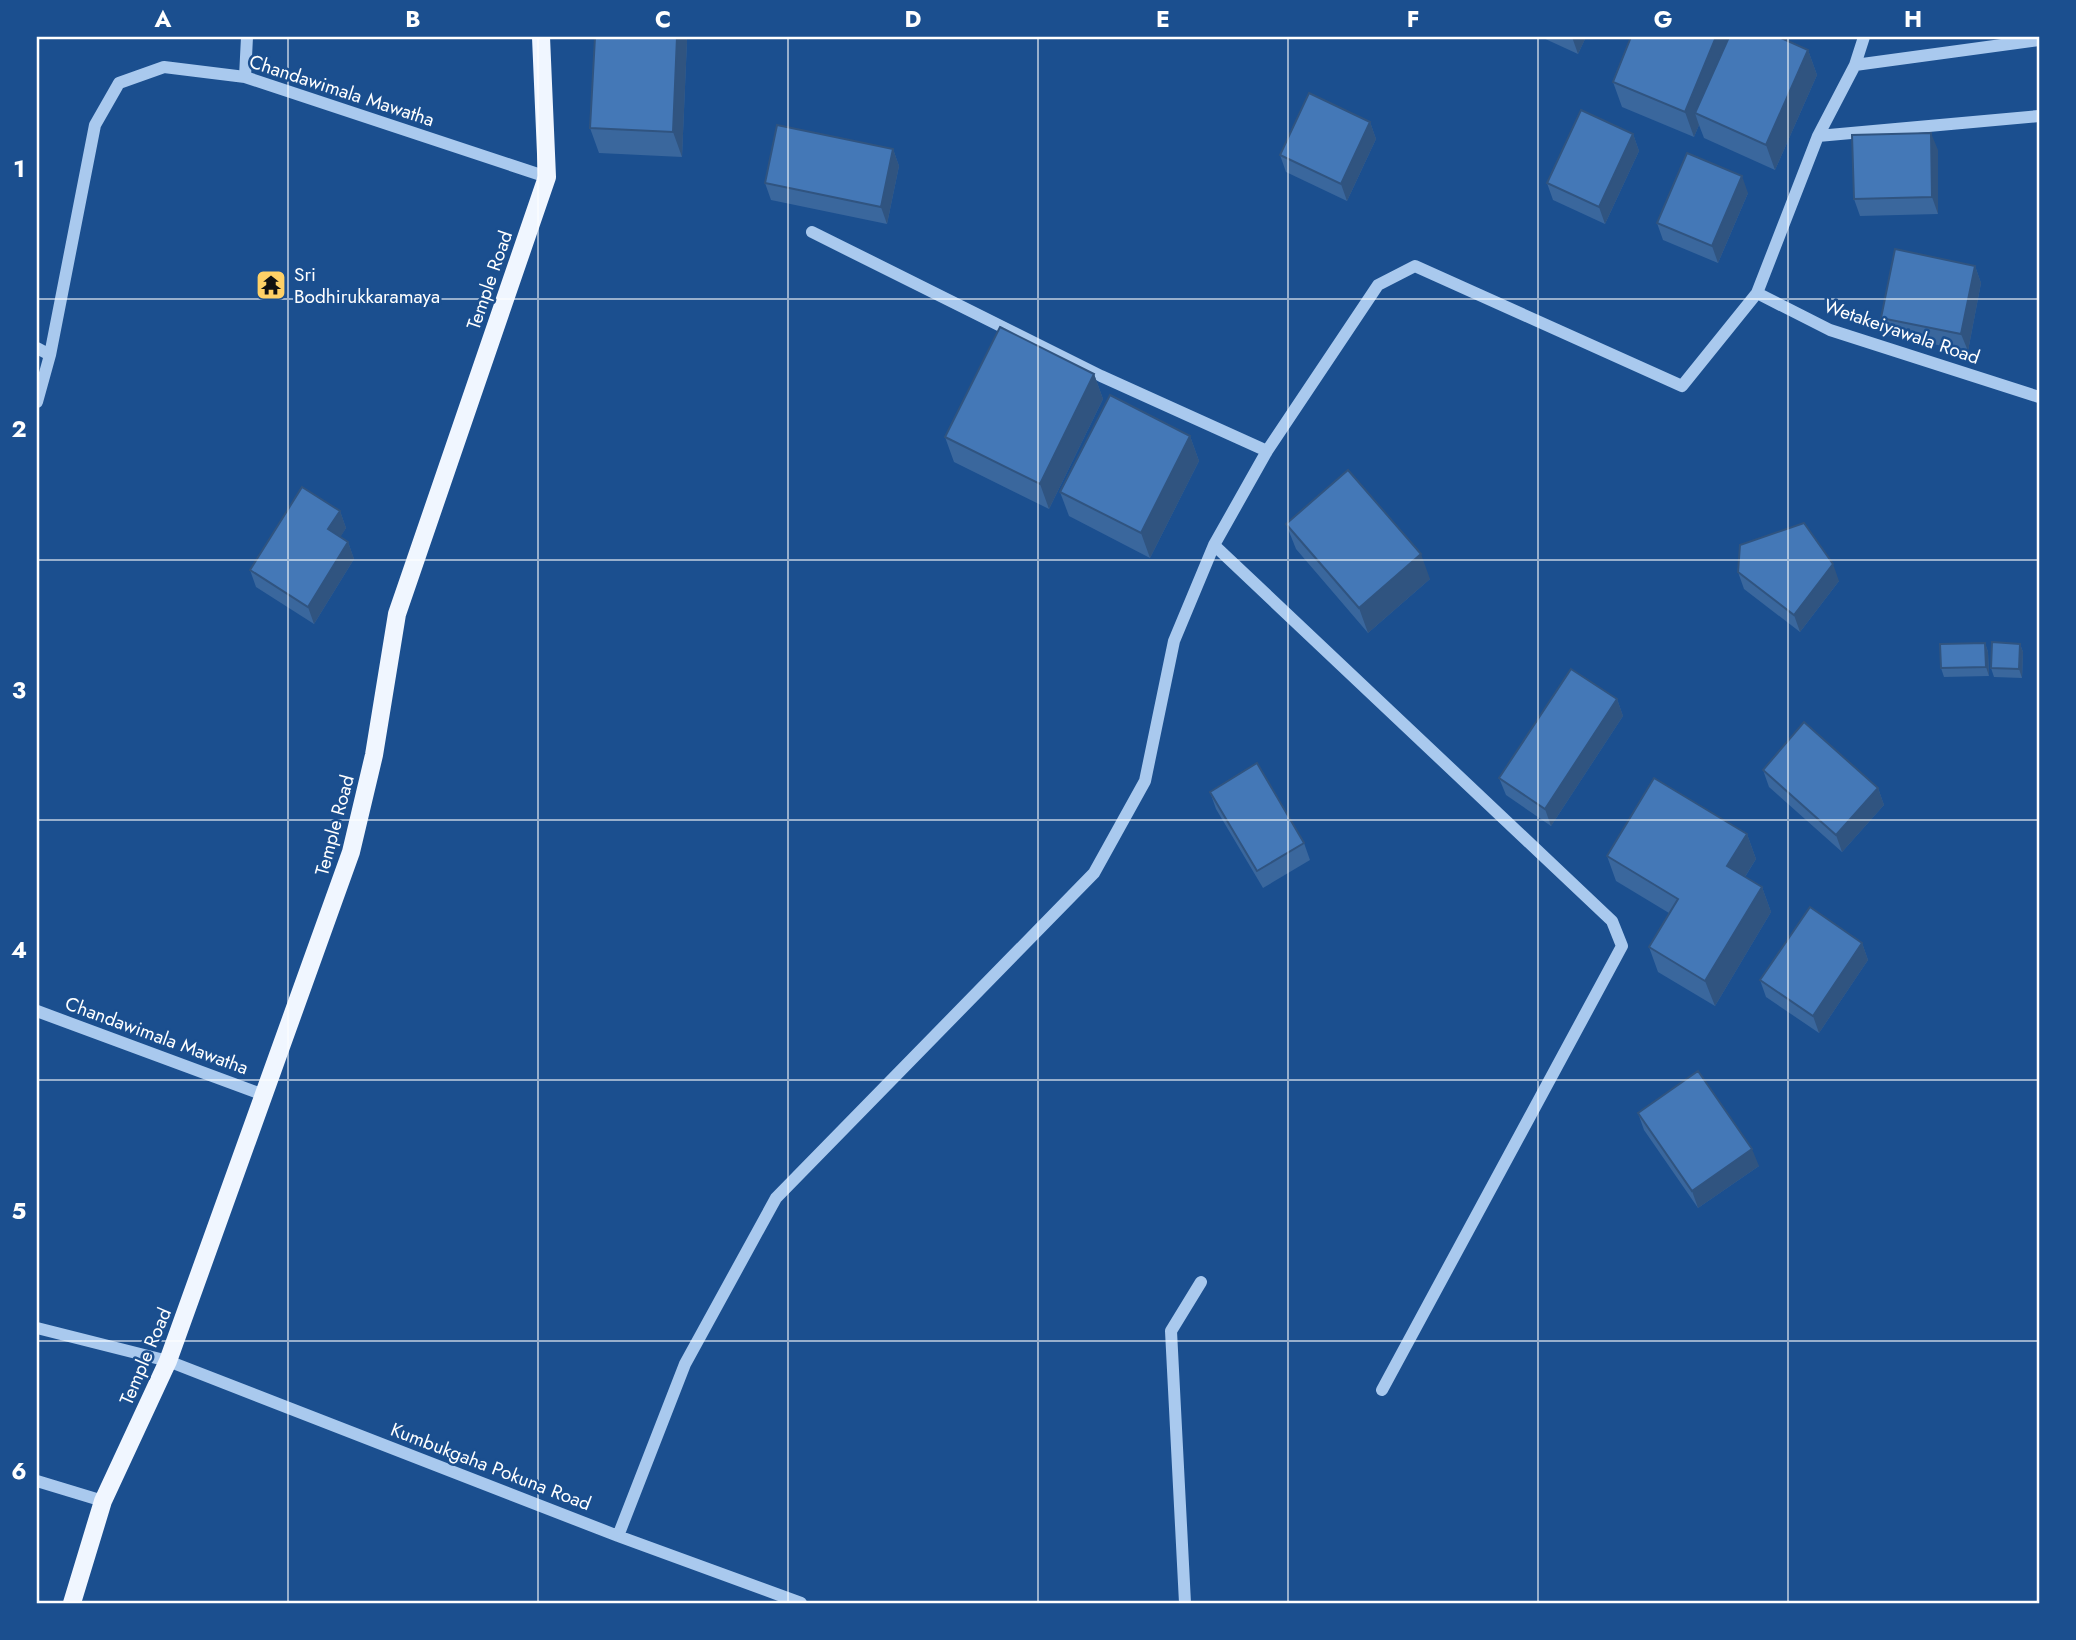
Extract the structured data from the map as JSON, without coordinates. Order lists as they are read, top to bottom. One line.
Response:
{"streets":{"main road":["Temple Road"],"street":["Chandawimala Mawatha","Wetakeiyawala Road","Kumbukgaha Pokuna Road"]},"crossings":[["Chandawimala Mawatha","Temple Road"],["Temple Road","Kumbukgaha Pokuna Road"]],"places":{"temple":["Sri Bodhirukkaramaya"]},"grid":{"columns":["A","B","C","D","E","F","G","H"],"rows":["1","2","3","4","5","6"]}}
